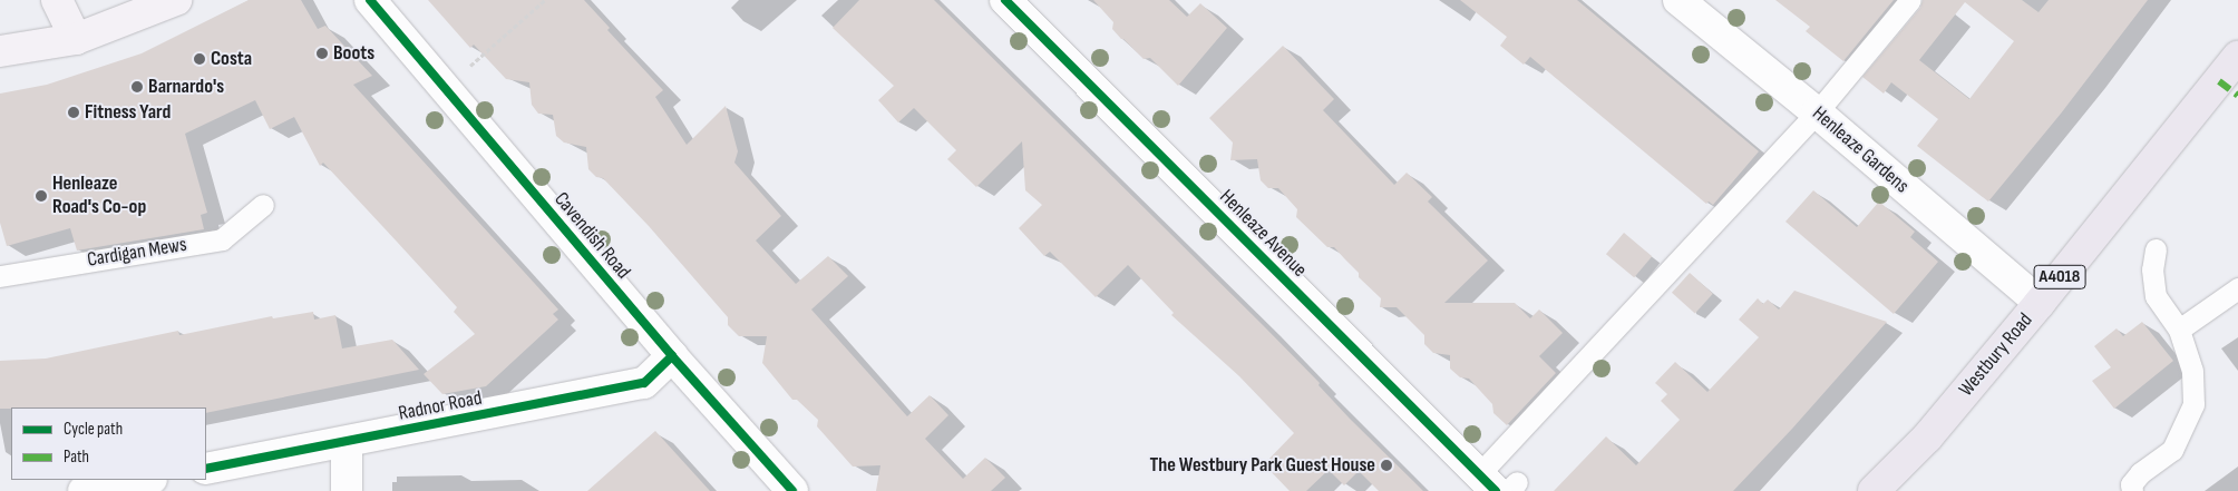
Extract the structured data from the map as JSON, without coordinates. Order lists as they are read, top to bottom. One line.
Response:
{"streets":{"main road":["A4018","Westbury Road"],"street":["Henleaze Gardens","Henleaze Avenue","Cavendish Road","Radnor Road"],"lane":["Cardigan Mews"]},"crossings":[["Henleaze Gardens","Westbury Road"],["Cavendish Road","Radnor Road"]],"places":["Boots","Costa","Barnardo's","Fitness Yard","Henleaze Road's Co-op","The Westbury Park Guest House"],"legend":["Cycle path","Path"]}
